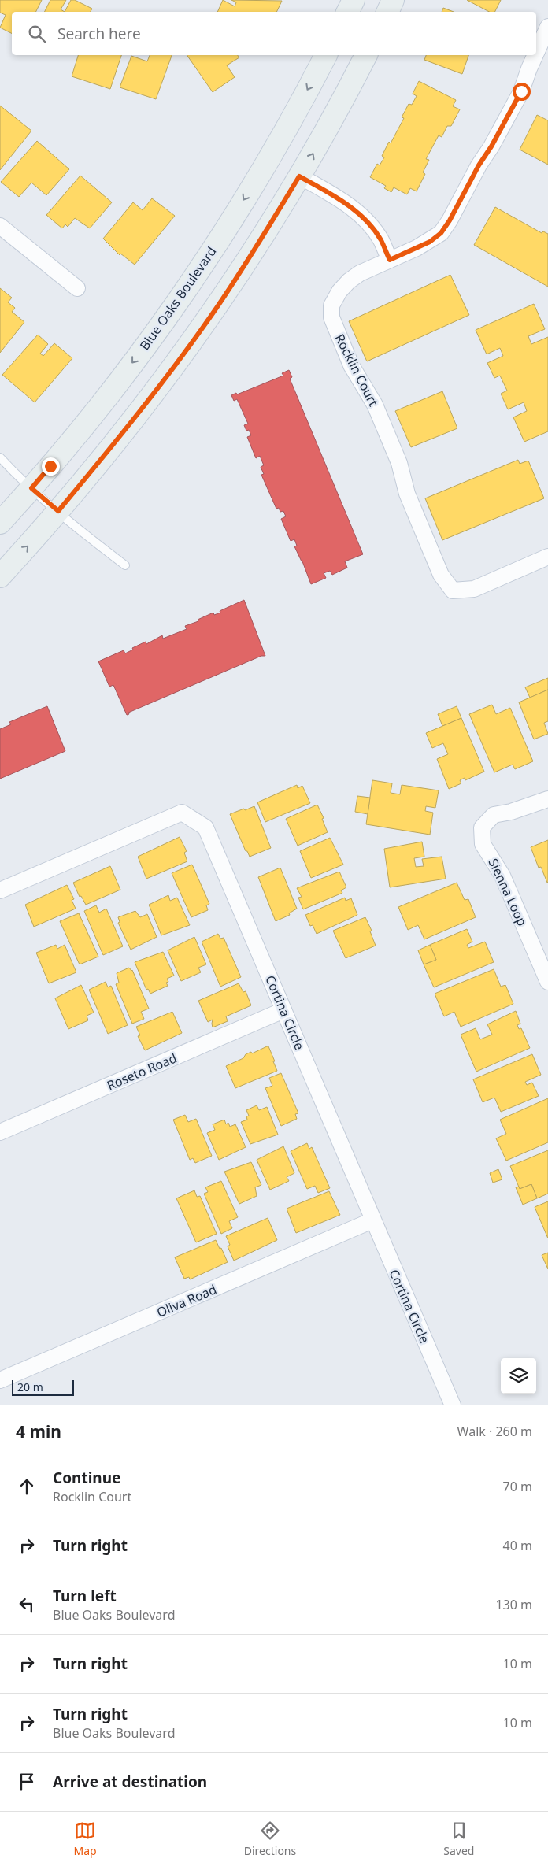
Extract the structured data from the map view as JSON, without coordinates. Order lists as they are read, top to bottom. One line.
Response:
{"streets":{"main road":["Blue Oaks Boulevard"],"street":["Rocklin Court","Sienna Loop","Cortina Circle","Roseto Road","Oliva Road"]},"crossings":[["Cortina Circle","Roseto Road"],["Cortina Circle","Oliva Road"]],"scale_bar":"20 m","page":{"search":"Search here","scale":"20 m","heading":["4 min","Walk · 260 m"],"list":[["Continue","Rocklin Court","70 m"],["Turn right","40 m"],["Turn left","Blue Oaks Boulevard","130 m"],["Turn right","10 m"],["Turn right","Blue Oaks Boulevard","10 m"],"Arrive at destination"],"nav":["Map","Directions","Saved"]}}
